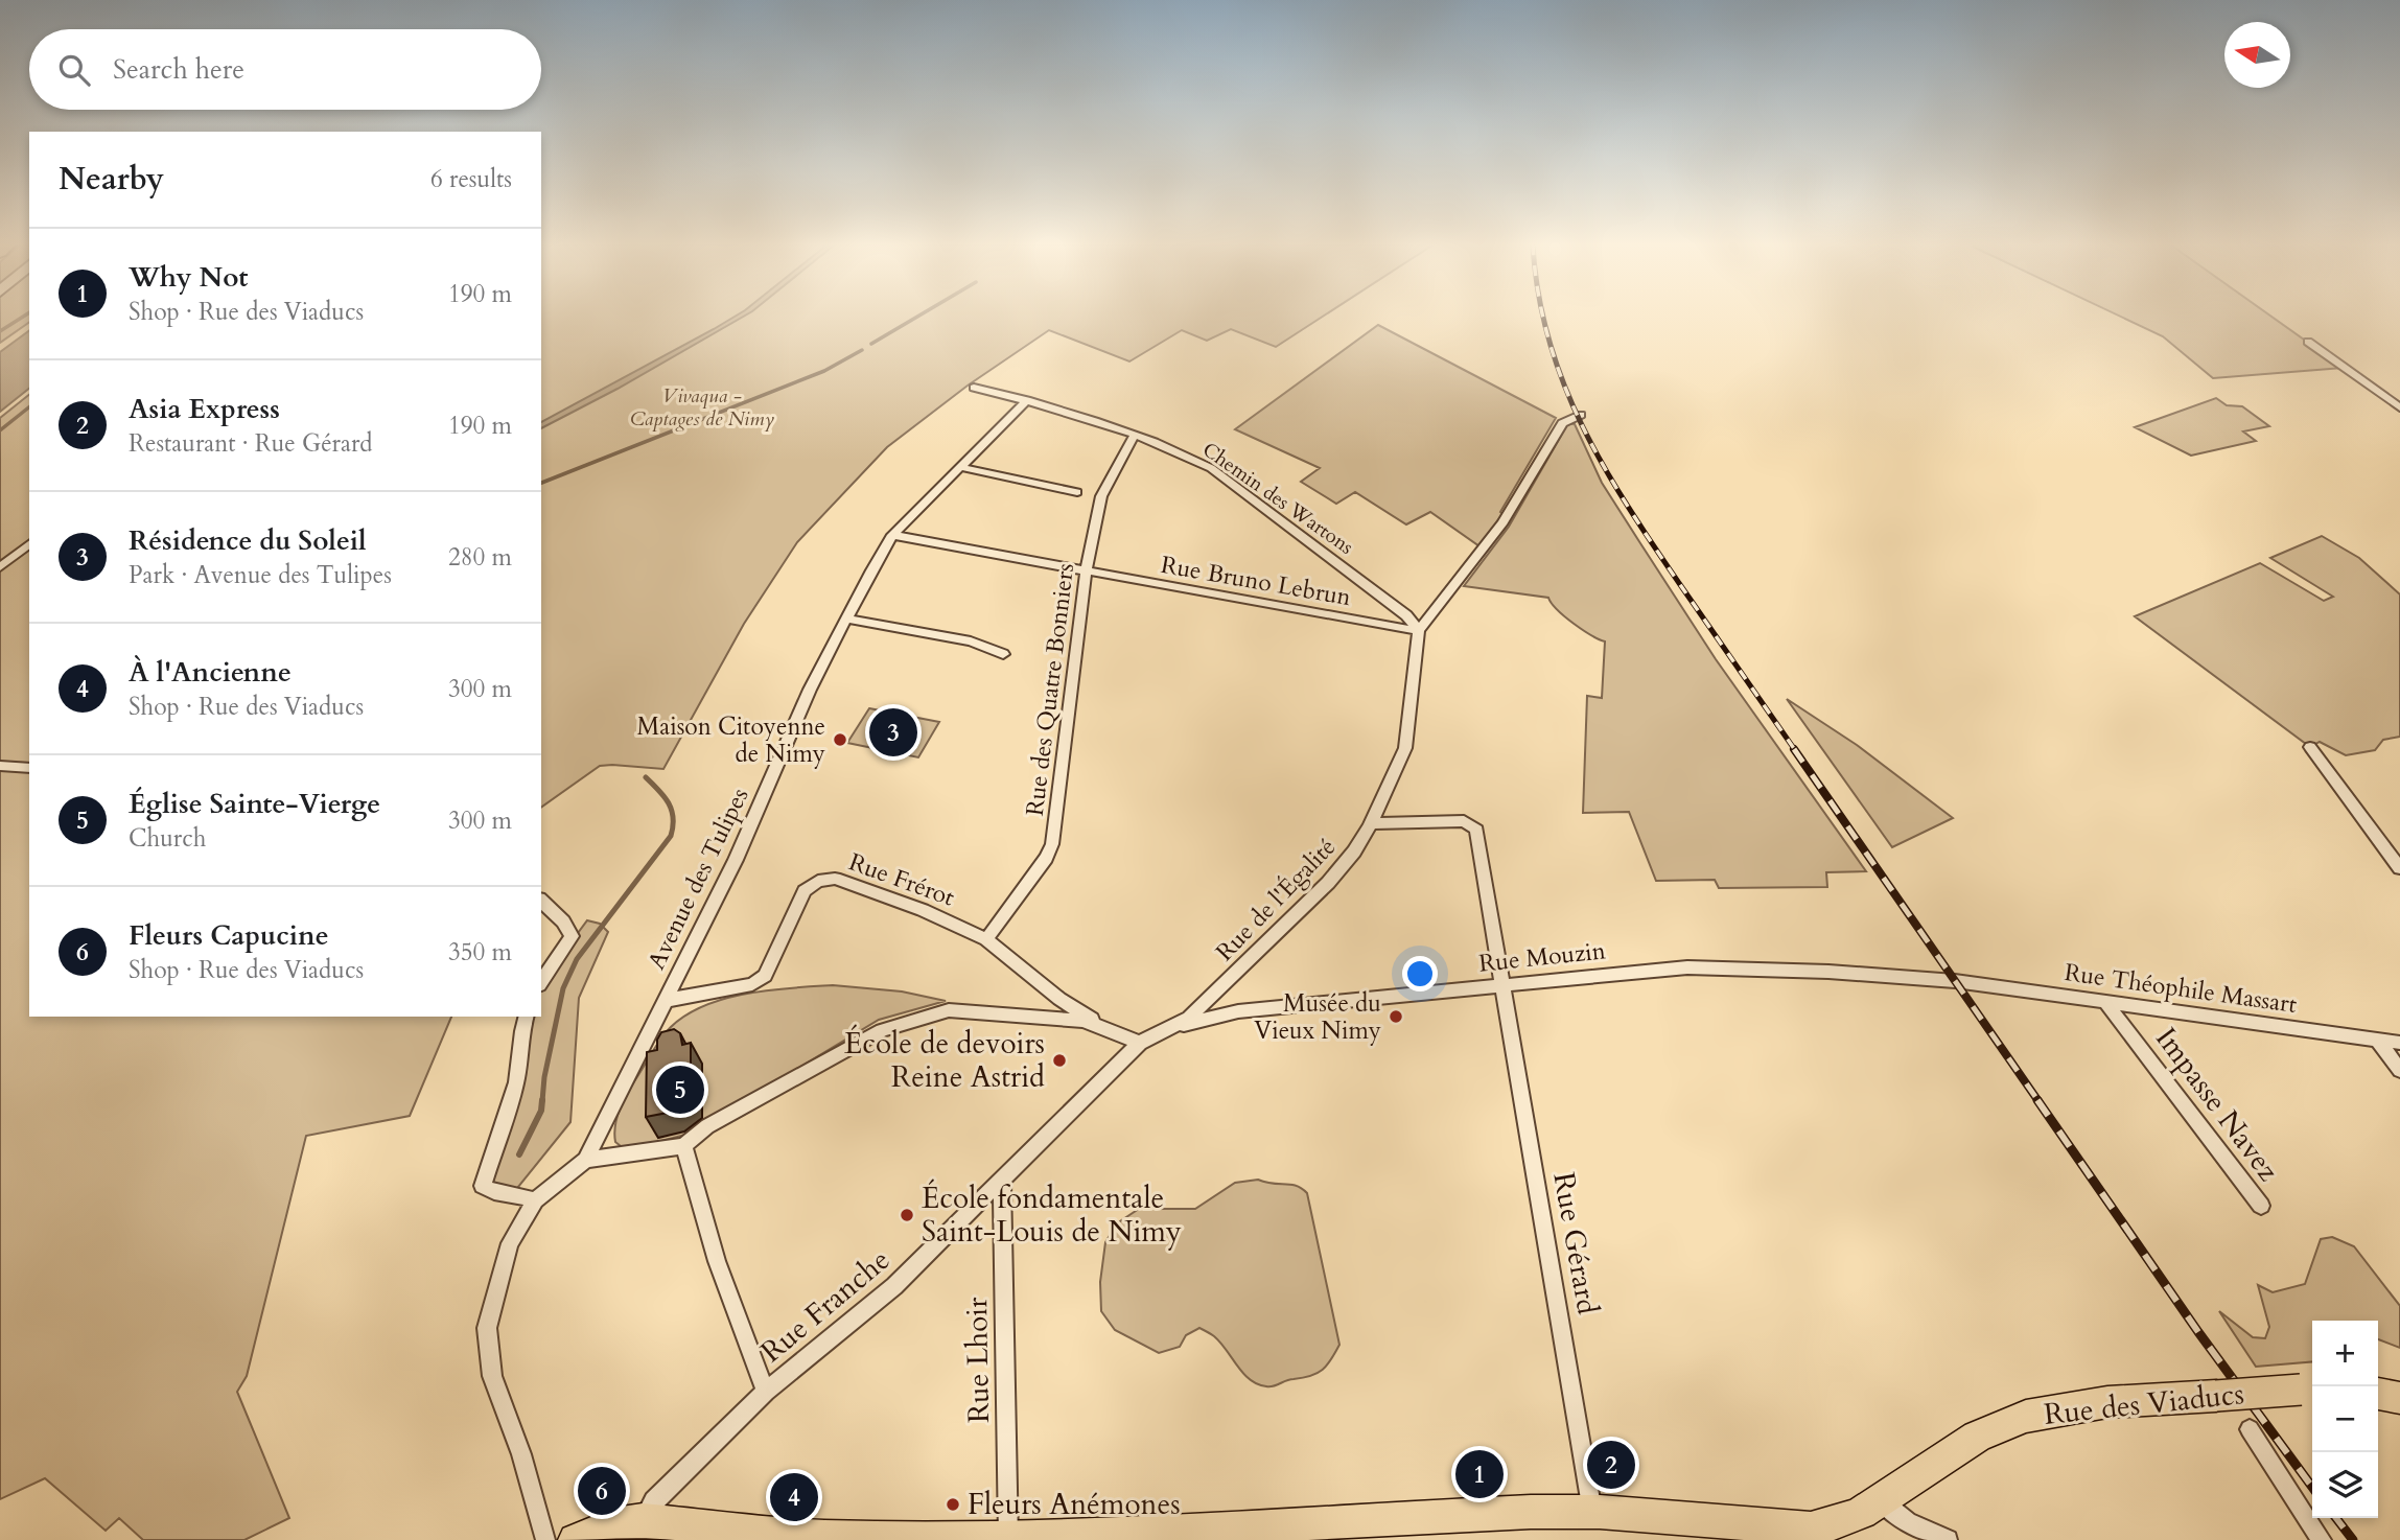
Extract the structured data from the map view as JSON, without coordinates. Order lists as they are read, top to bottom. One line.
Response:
{"streets":{"main road":["Rue des Viaducs"],"street":["Chemin des Wartons","Rue Bruno Lebrun","Rue des Quatre Bonniers","Avenue des Tulipes","Rue Frérot","Rue de l'Égalité","Rue Mouzin","Rue Théophile Massart","Impasse Navez","Rue Gérard","Rue Franche","Rue Lhoir"]},"crossings":[["Chemin des Wartons","Rue Bruno Lebrun"],["Chemin des Wartons","Rue des Quatre Bonniers"],["Chemin des Wartons","Avenue des Tulipes"],["Chemin des Wartons","Rue de l'Égalité"],["Rue Bruno Lebrun","Rue des Quatre Bonniers"],["Rue Bruno Lebrun","Avenue des Tulipes"],["Rue Bruno Lebrun","Rue de l'Égalité"],["Rue des Quatre Bonniers","Rue Frérot"],["Avenue des Tulipes","Rue Frérot"],["Rue de l'Égalité","Rue Mouzin"],["Rue de l'Égalité","Rue Franche"],["Rue Mouzin","Rue Théophile Massart"],["Rue Mouzin","Rue Gérard"],["Rue Mouzin","Rue Franche"],["Rue Théophile Massart","Impasse Navez"],["Rue Gérard","Rue des Viaducs"],["Rue Franche","Rue Lhoir"],["Rue Franche","Rue des Viaducs"],["Rue Lhoir","Rue des Viaducs"]],"parks":["Vivaqua - Captages de Nimy"],"places":["Maison Citoyenne de Nimy","Musée du Vieux Nimy","École de devoirs Reine Astrid","École fondamentale Saint-Louis de Nimy","Fleurs Anémones"],"north":"left","page":{"search":"Search here","heading":["Nearby","6 results"],"list":[{"mark":"1","name":"Why Not","note":"Shop · Rue des Viaducs","value":"190 m"},{"mark":"2","name":"Asia Express","note":"Restaurant · Rue Gérard","value":"190 m"},{"mark":"3","name":"Résidence du Soleil","note":"Park · Avenue des Tulipes","value":"280 m"},{"mark":"4","name":"À l'Ancienne","note":"Shop · Rue des Viaducs","value":"300 m"},{"mark":"5","name":"Église Sainte-Vierge","note":"Church","value":"300 m"},{"mark":"6","name":"Fleurs Capucine","note":"Shop · Rue des Viaducs","value":"350 m"}],"pins":["3","5","2","1","6","4"],"map_buttons":["+","−"]}}
